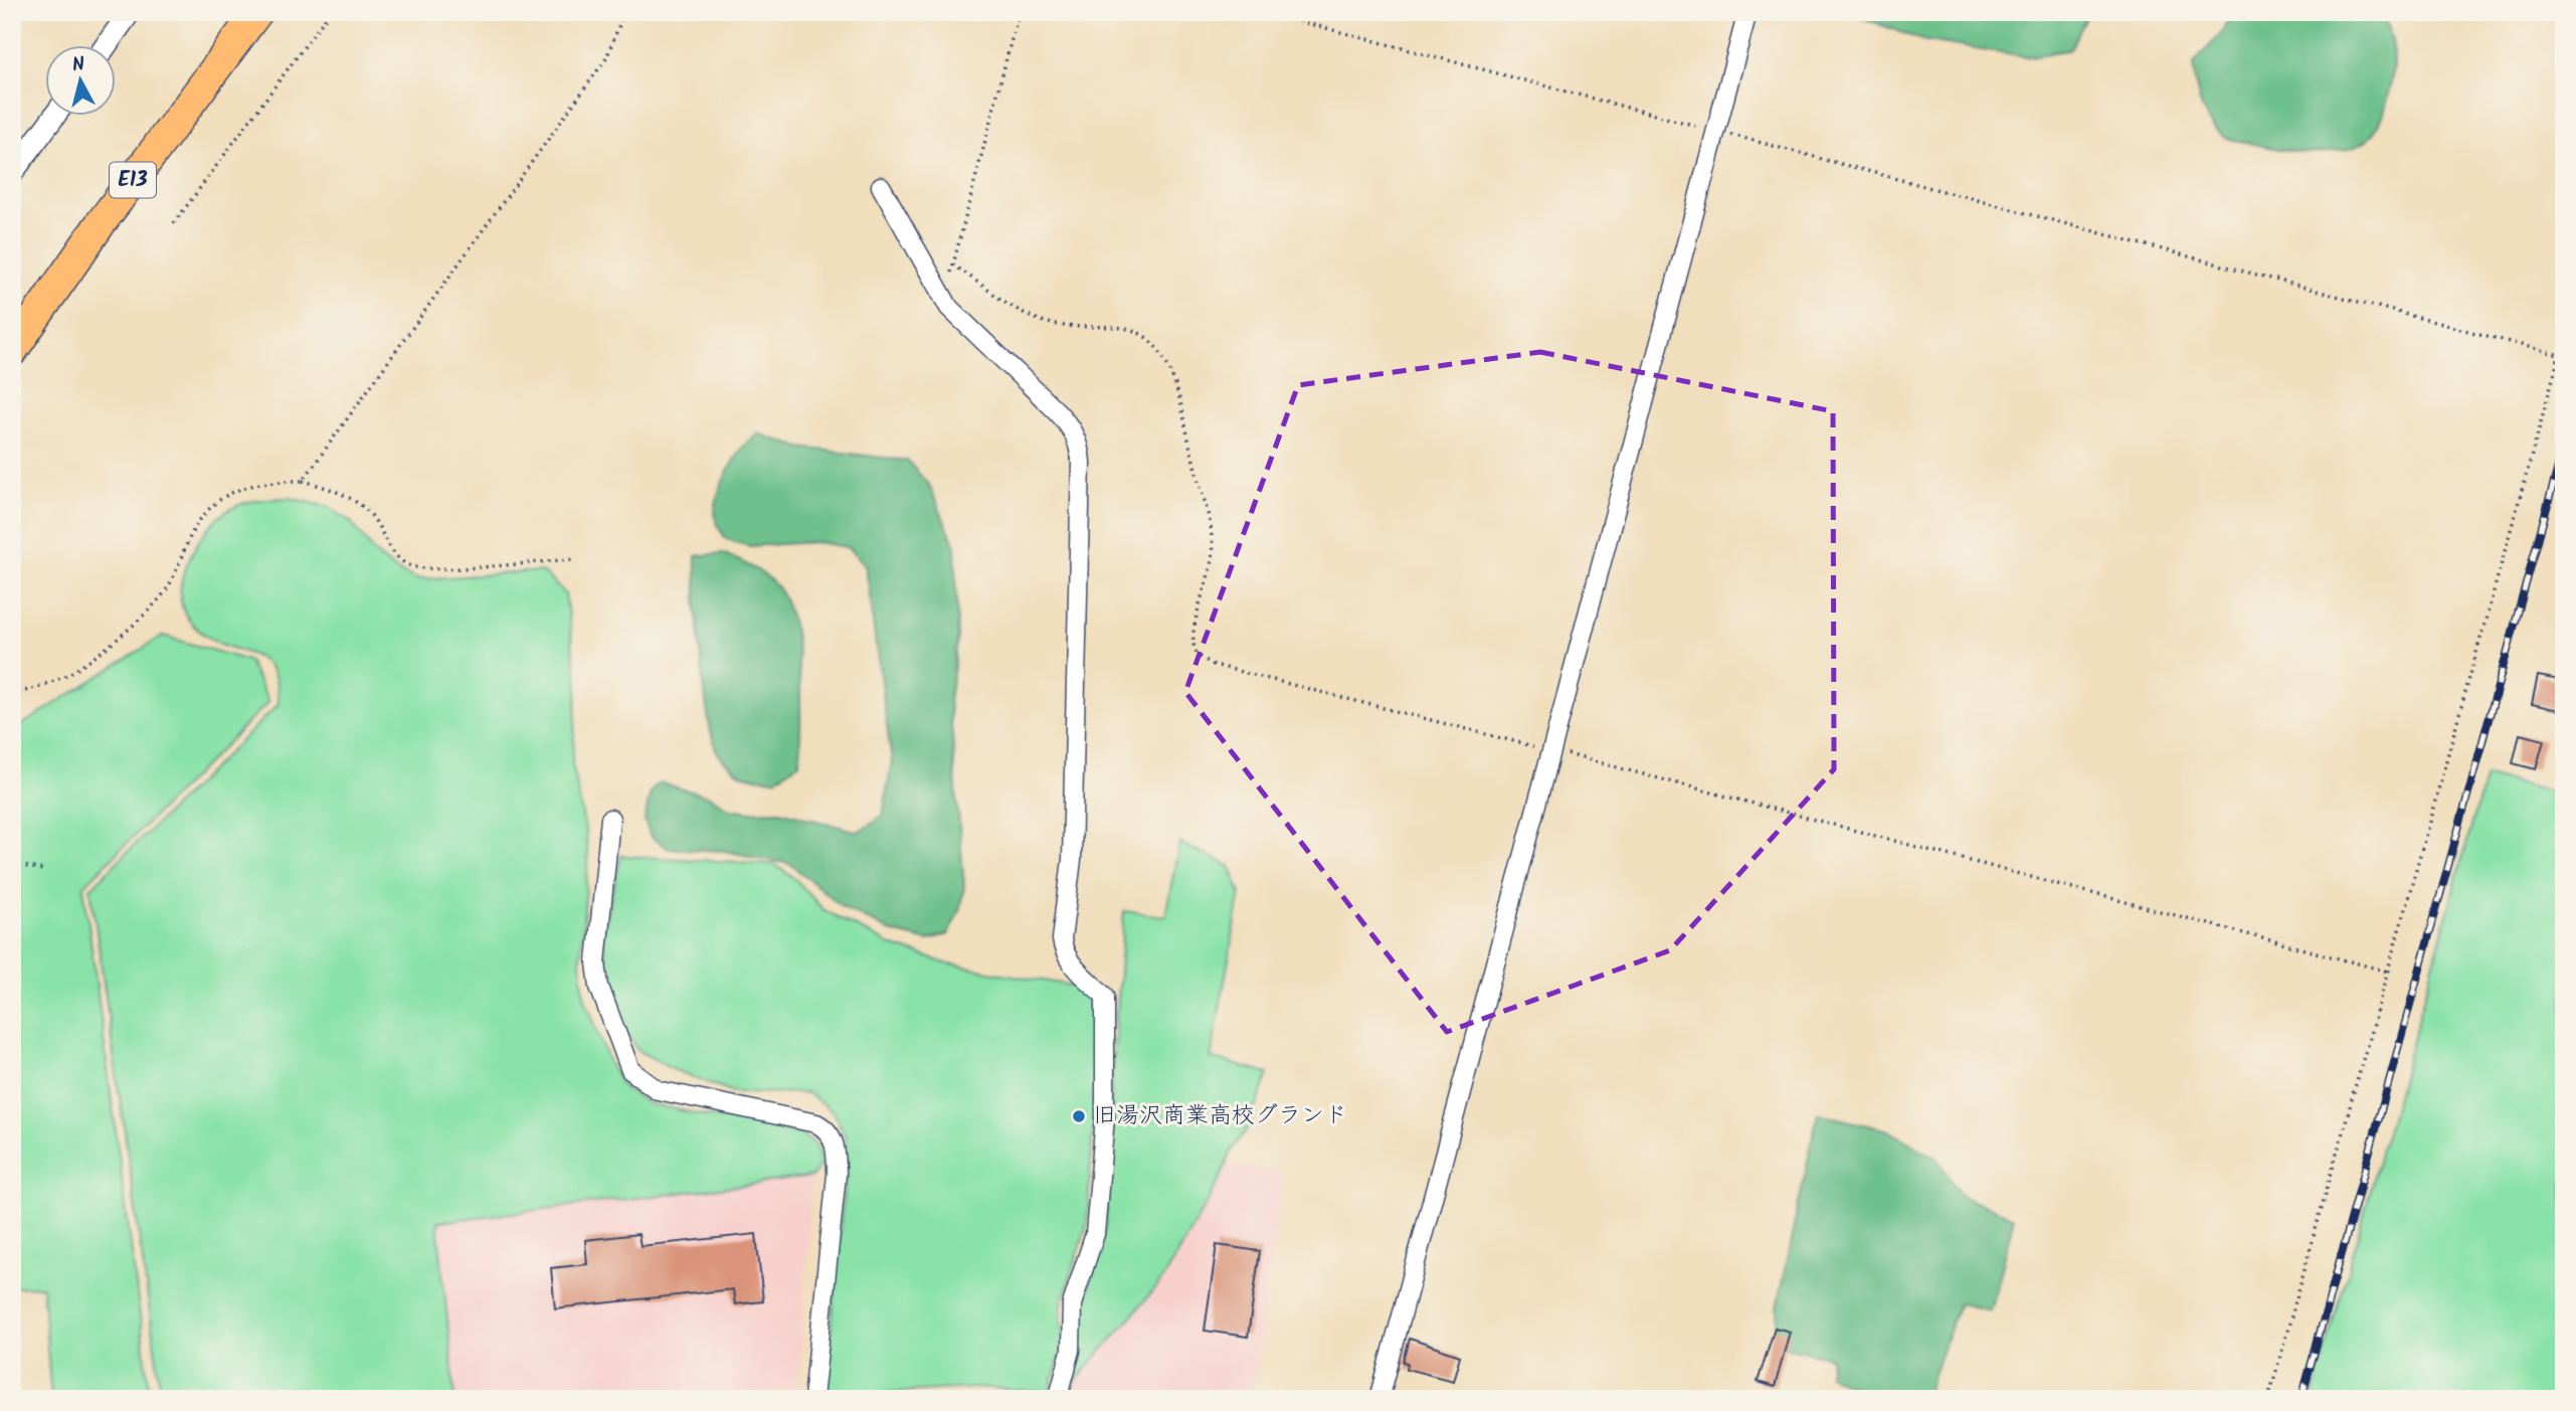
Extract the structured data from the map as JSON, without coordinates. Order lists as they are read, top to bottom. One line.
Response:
{"streets":{"highway":["E13"]},"places":["旧湯沢商業高校グランド"],"north":"top"}
